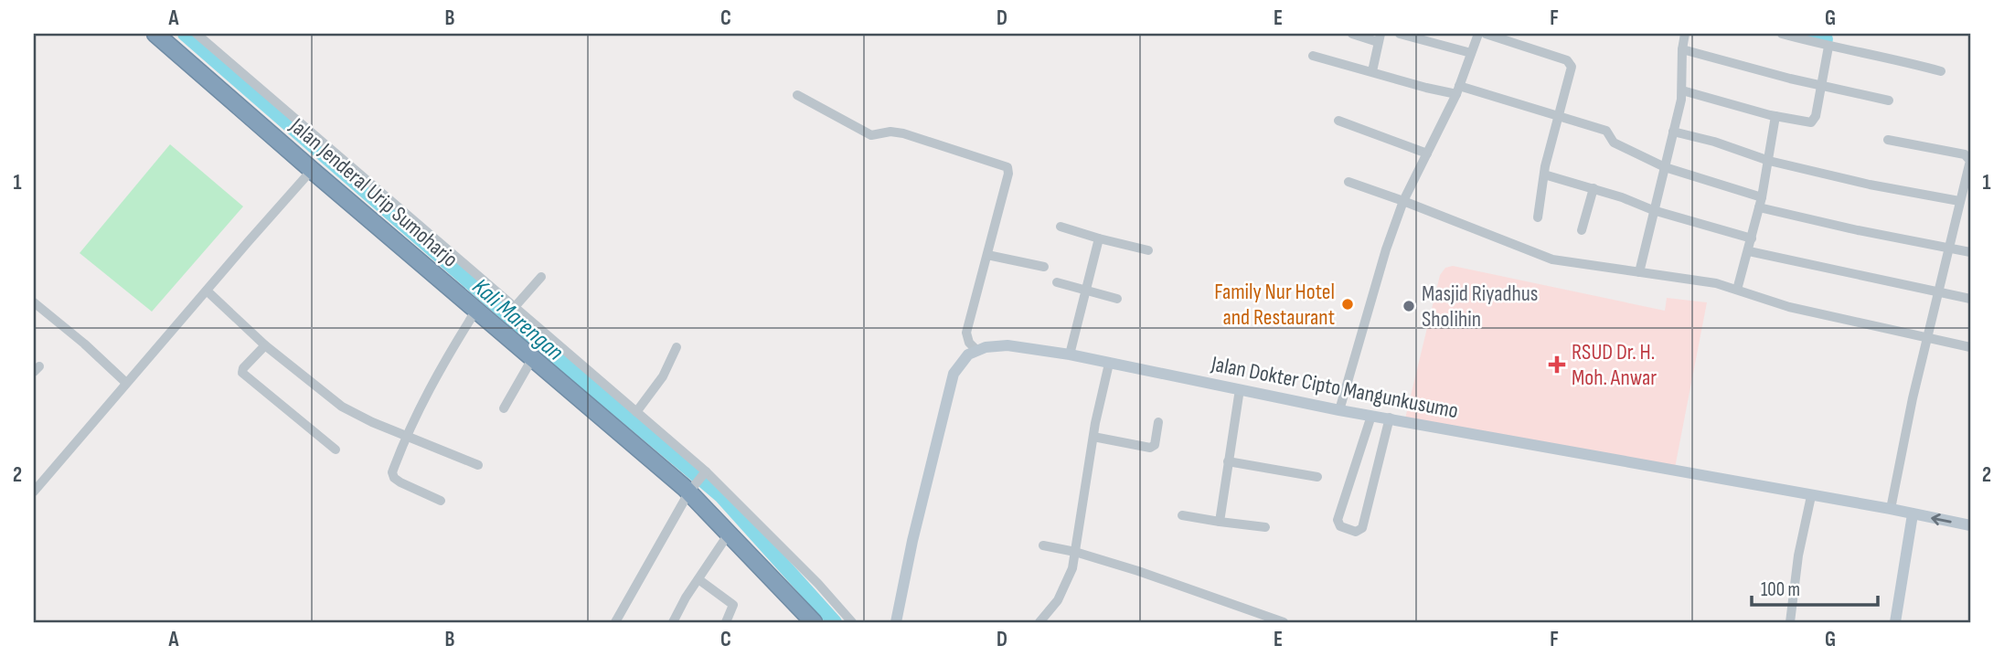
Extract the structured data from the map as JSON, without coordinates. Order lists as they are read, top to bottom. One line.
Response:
{"streets":{"highway":["Jalan Jenderal Urip Sumoharjo"],"street":["Jalan Dokter Cipto Mangunkusumo"]},"water":["Kali Marengan"],"places":{"other":["Family Nur Hotel and Restaurant","Masjid Riyadhus Sholihin"],"health":["RSUD Dr. H. Moh. Anwar"]},"scale_bar":"100 m","grid":{"columns":["A","B","C","D","E","F","G"],"rows":["1","2"]}}
